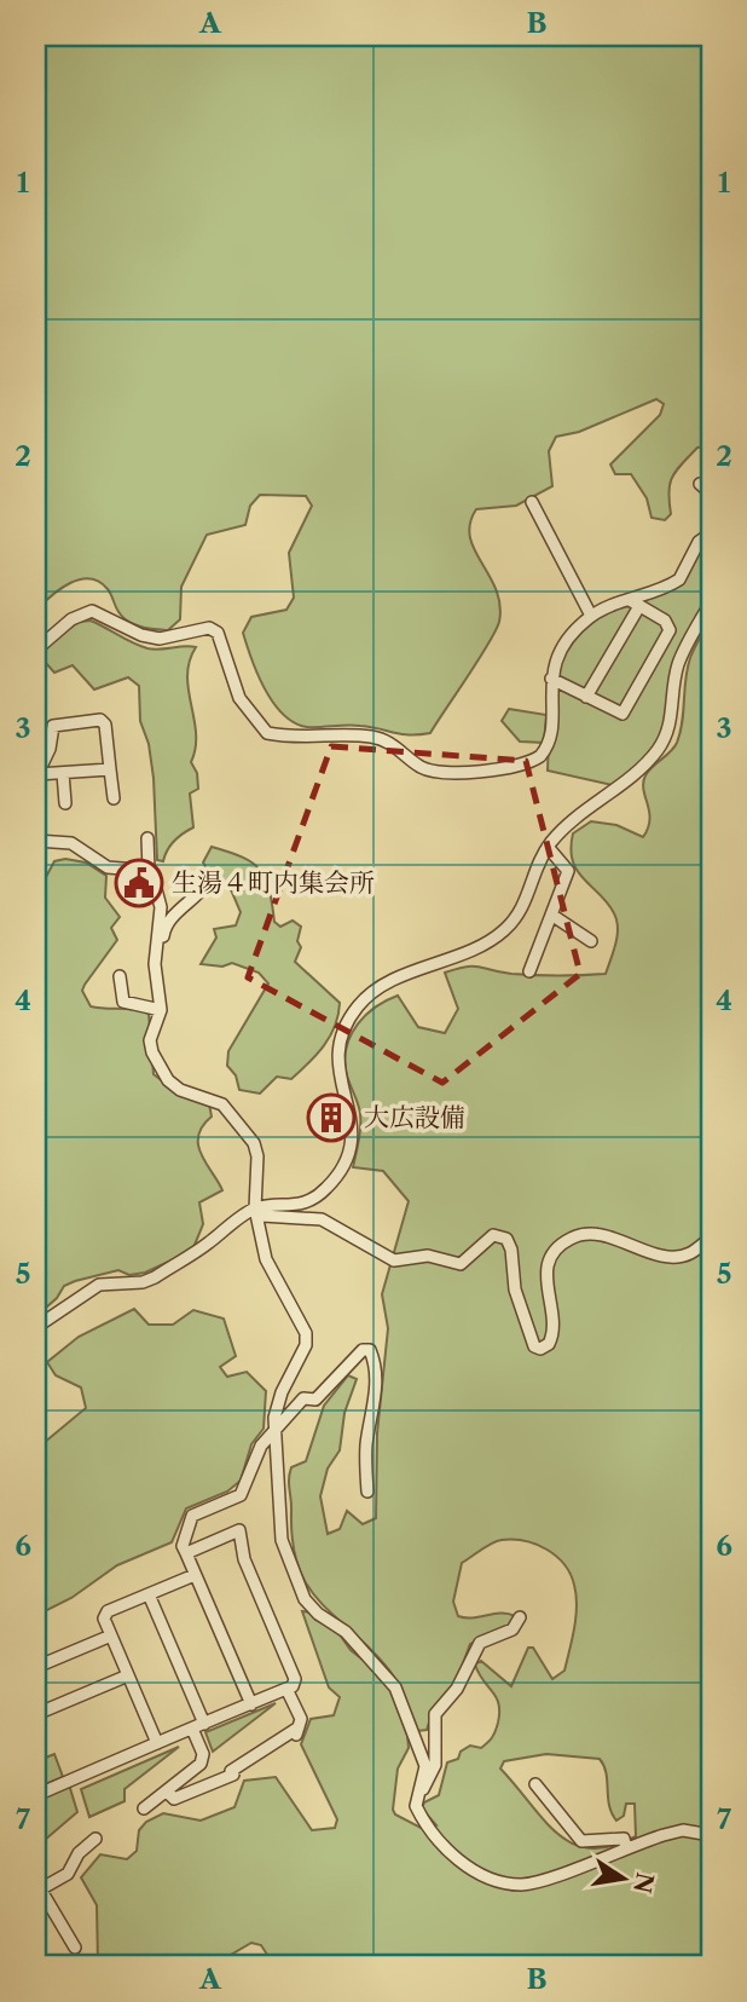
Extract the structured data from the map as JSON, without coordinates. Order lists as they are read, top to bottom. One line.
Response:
{"places":{"public building":["生湯４町内集会所"],"building":["大広設備"]},"north":"right","grid":{"columns":["A","B"],"rows":["1","2","3","4","5","6","7"]}}
